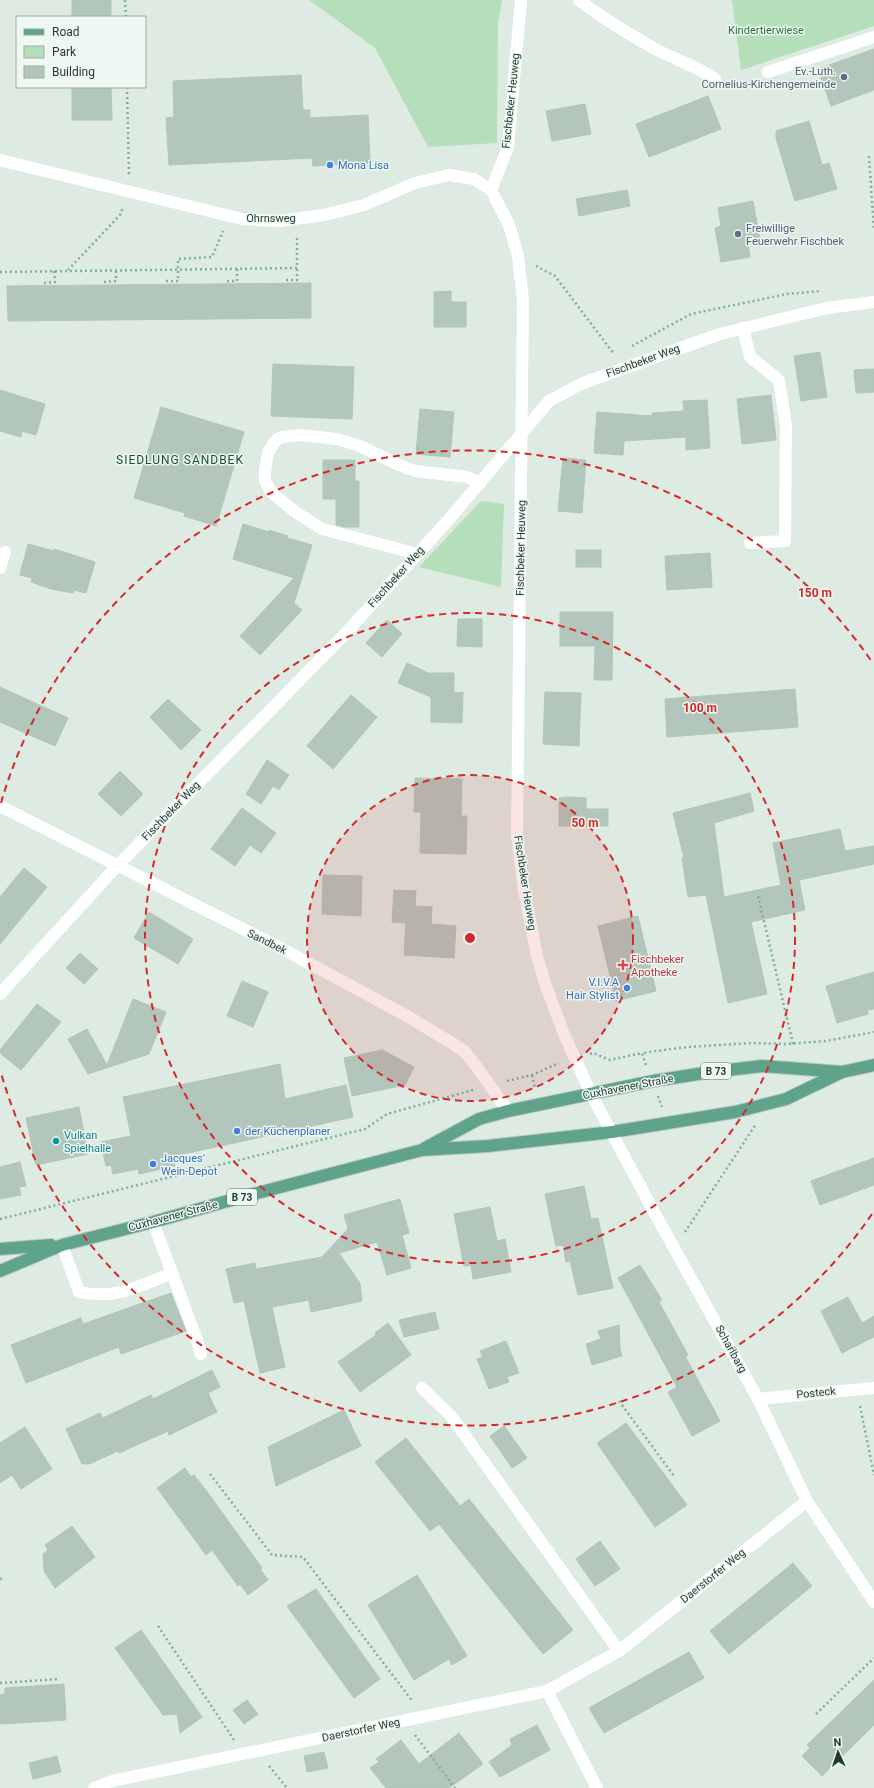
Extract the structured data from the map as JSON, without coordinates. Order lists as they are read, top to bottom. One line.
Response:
{"streets":{"main road":["B 73","Cuxhavener Straße"],"street":["Fischbeker Heuweg","Ohrnsweg","Fischbeker Weg","Sandbek","Scharlbarg","Posteck","Daerstorfer Weg"]},"crossings":[["Fischbeker Heuweg","Ohrnsweg"],["Fischbeker Heuweg","Fischbeker Weg"],["Fischbeker Heuweg","Cuxhavener Straße"],["Fischbeker Heuweg","Scharlbarg"],["Fischbeker Weg","Sandbek"],["Sandbek","Cuxhavener Straße"],["Cuxhavener Straße","Scharlbarg"],["Scharlbarg","Posteck"],["Scharlbarg","Daerstorfer Weg"]],"districts":["SIEDLUNG SANDBEK"],"parks":["Kindertierwiese"],"places":{"other":["Ev.-Luth. Cornelius-Kirchengemeinde","Mona Lisa","Freiwillige Feuerwehr Fischbek","V.I.V.A Hair Stylist","der Küchenplaner","Vulkan Spielhalle","Jacques’ Wein-Depot"],"health":["Fischbeker Apotheke"]},"legend":["Road","Park","Building"],"north":"top","rings":["150 m","100 m","50 m"]}
